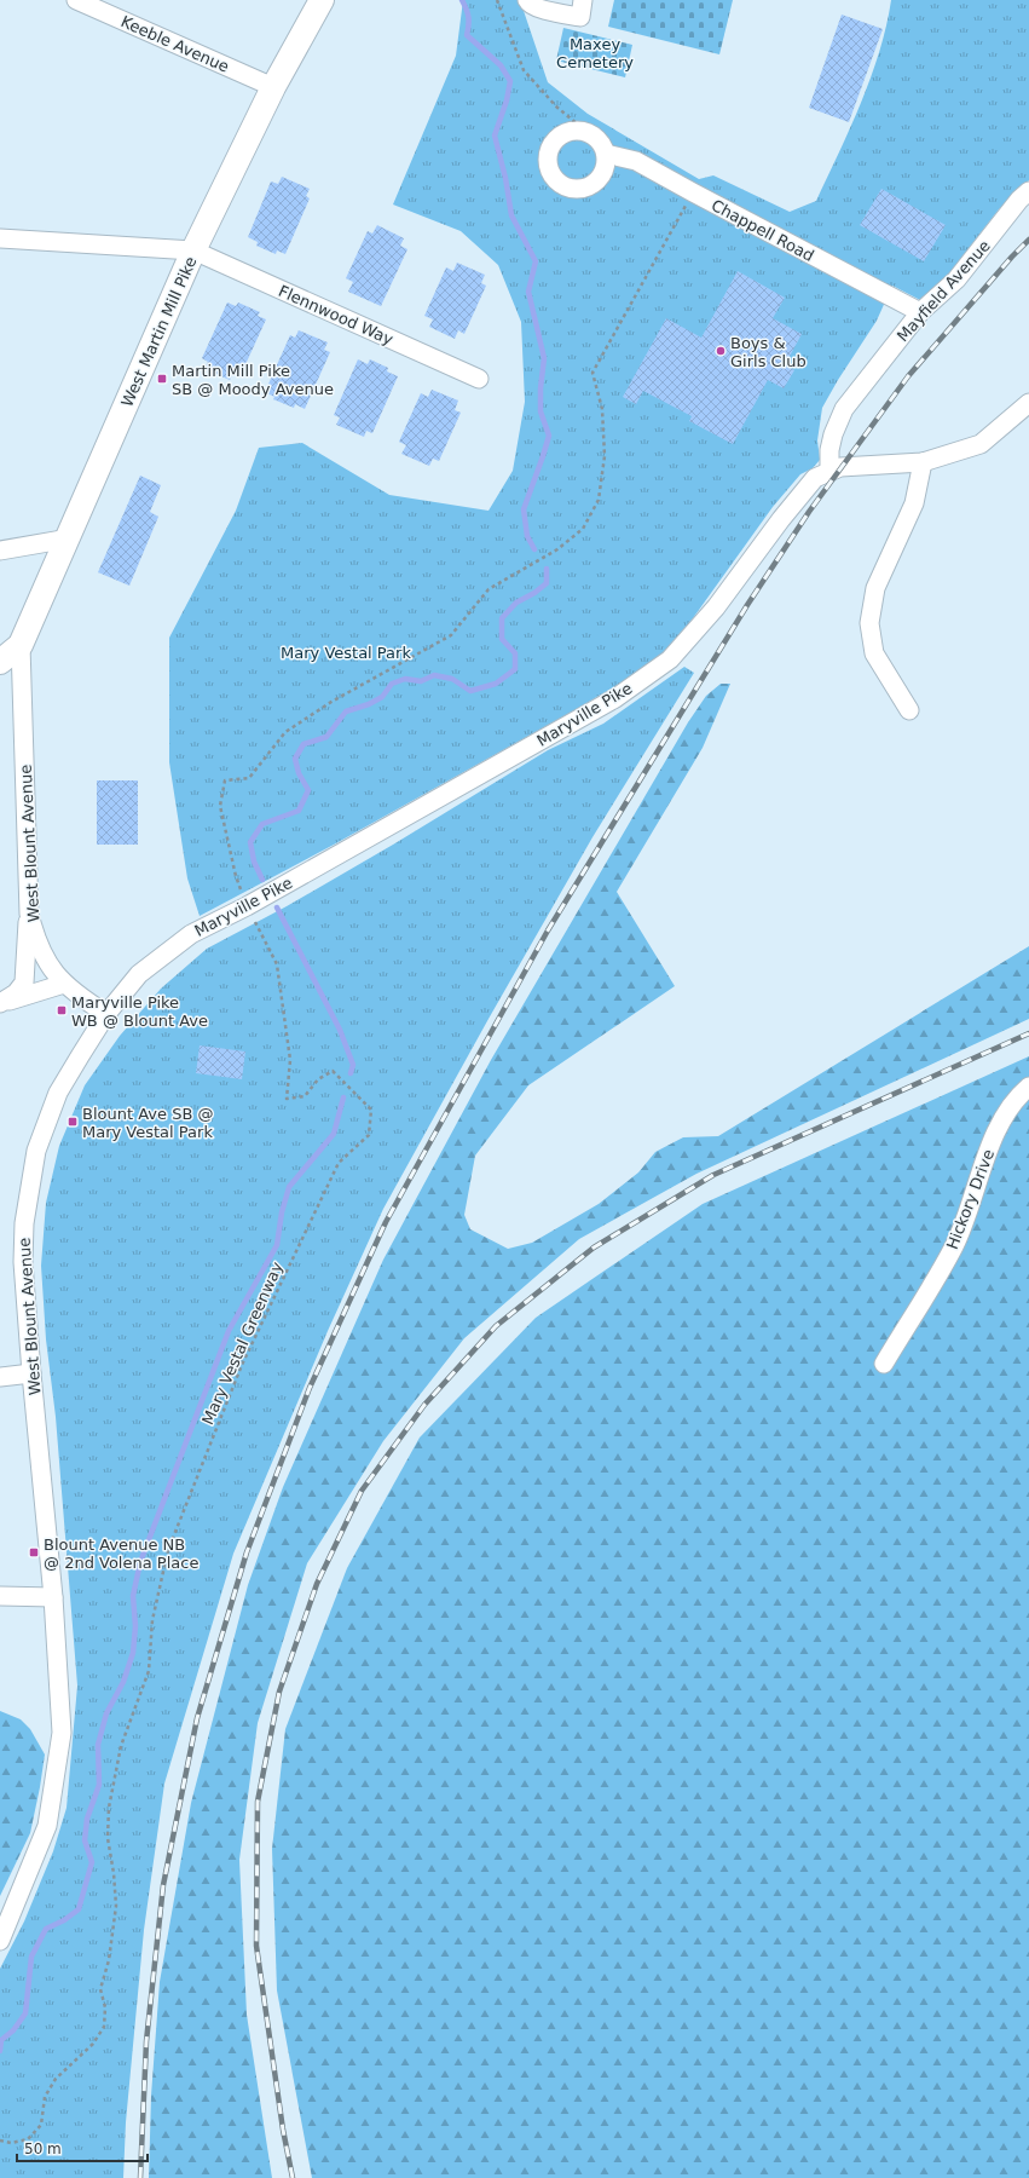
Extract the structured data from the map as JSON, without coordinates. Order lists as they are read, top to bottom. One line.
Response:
{"streets":{"main road":["West Martin Mill Pike"],"street":["Keeble Avenue","Chappell Road","Mayfield Avenue","Flennwood Way","Maryville Pike","West Blount Avenue","Hickory Drive"],"path":["Mary Vestal Greenway"]},"crossings":[["Keeble Avenue","West Martin Mill Pike"],["Chappell Road","Mayfield Avenue"],["Mayfield Avenue","Maryville Pike"],["Flennwood Way","West Martin Mill Pike"],["West Martin Mill Pike","West Blount Avenue"],["Maryville Pike","West Blount Avenue"],["Maryville Pike","Mary Vestal Greenway"]],"parks":["Maxey Cemetery","Mary Vestal Park"],"places":{"other":["Boys & Girls Club"],"transit":["Martin Mill Pike SB @ Moody Avenue","Maryville Pike WB @ Blount Ave","Blount Ave SB @ Mary Vestal Park","Blount Avenue NB @ 2nd Volena Place"]},"scale_bar":"50 m"}
